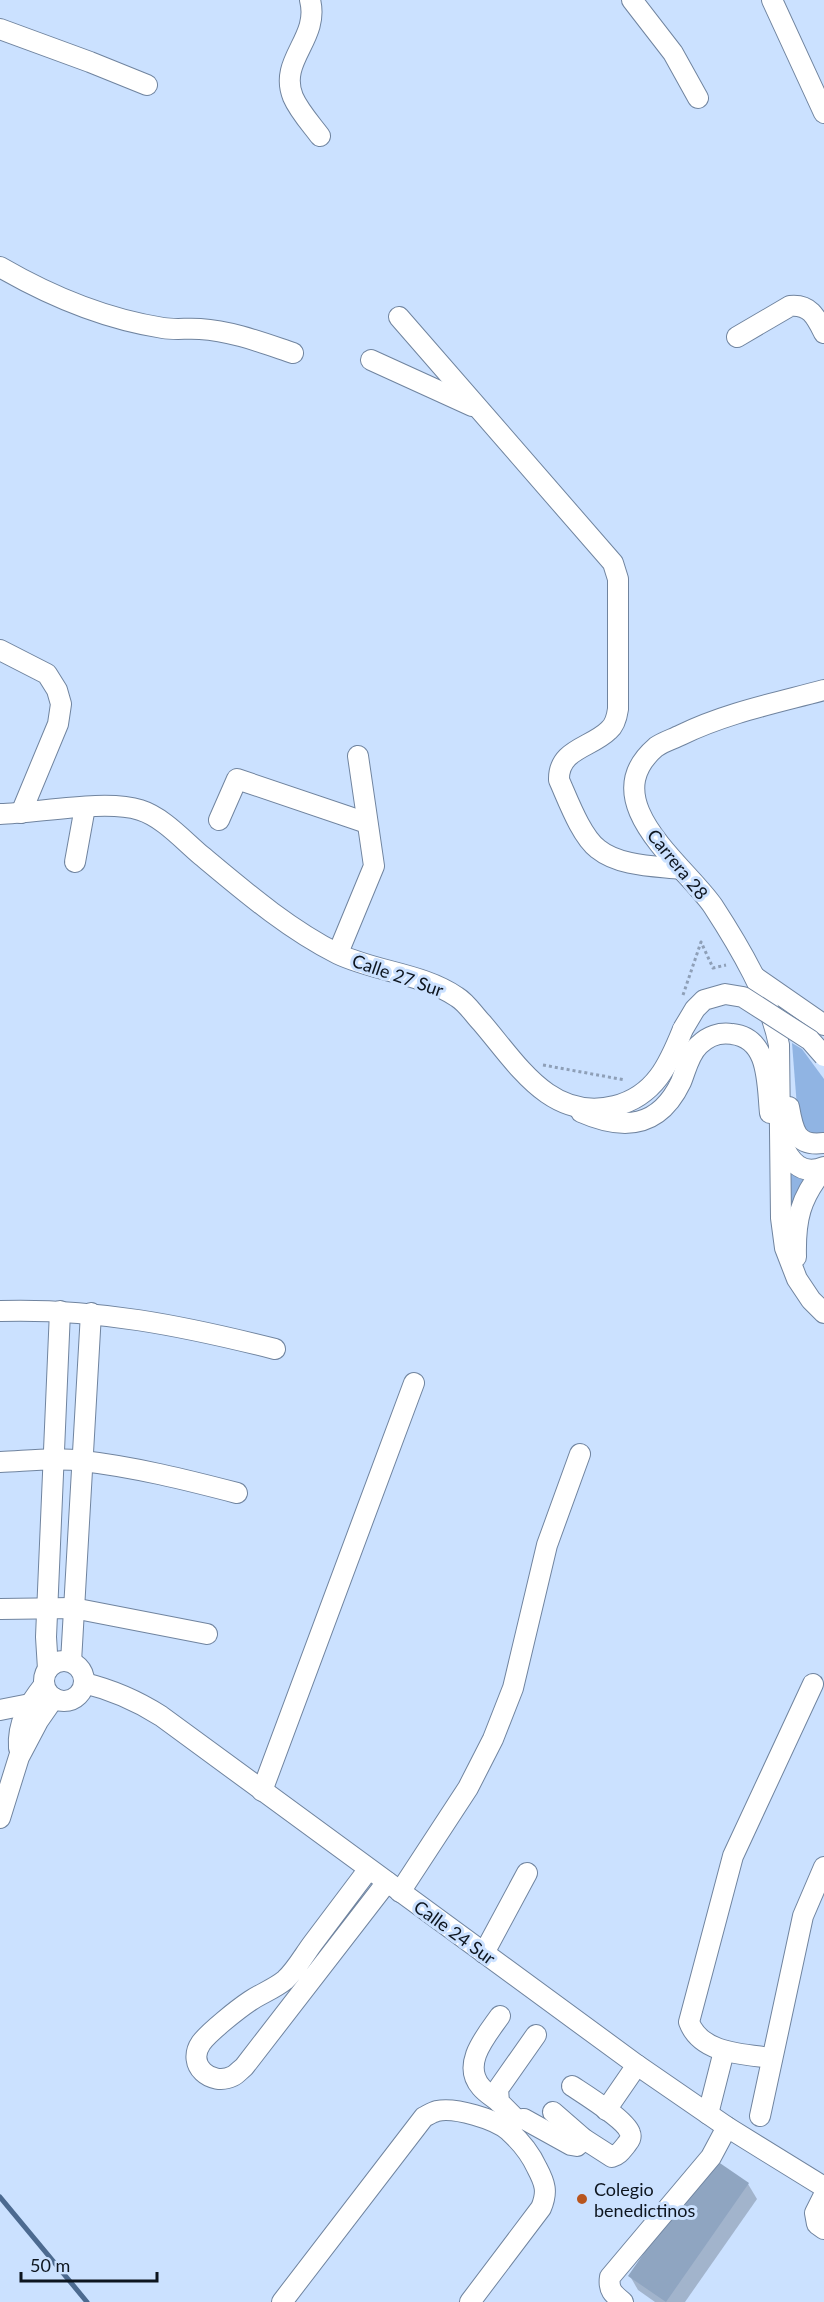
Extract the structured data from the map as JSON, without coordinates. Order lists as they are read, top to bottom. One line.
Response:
{"streets":{"street":["Carrera 28","Calle 27 Sur","Calle 24 Sur"]},"places":["Colegio benedictinos"],"scale_bar":"50 m"}
